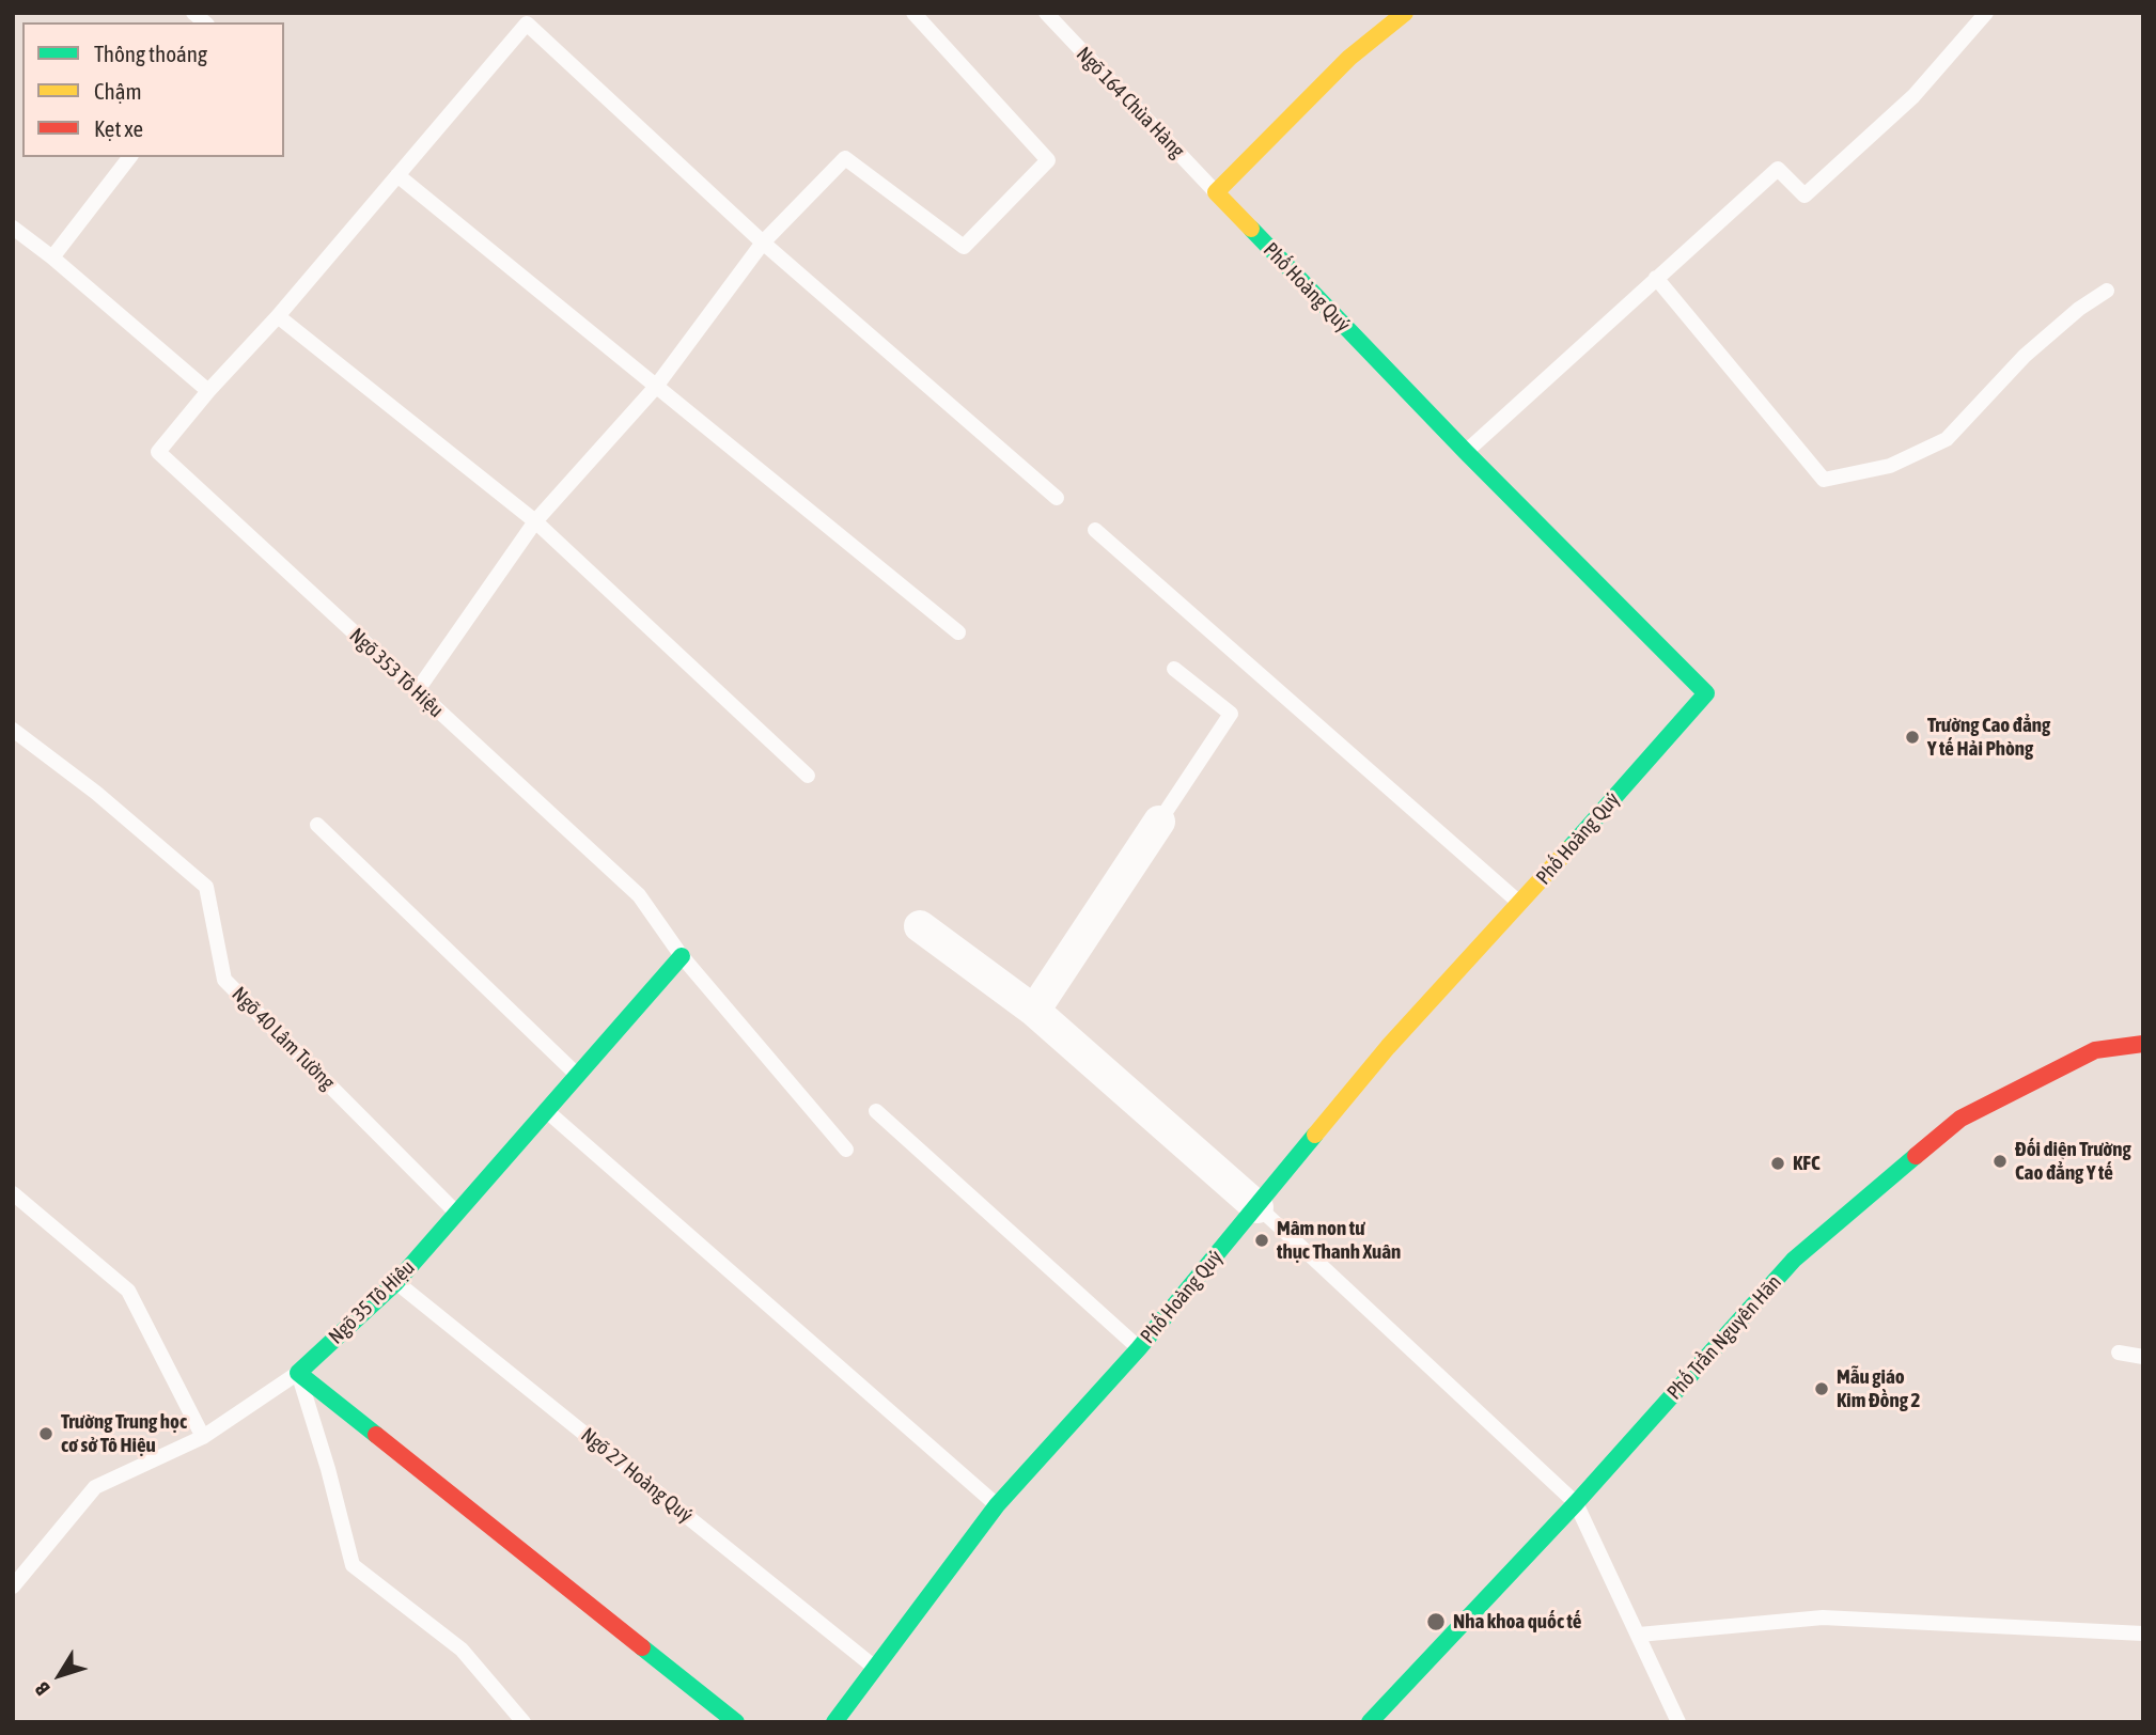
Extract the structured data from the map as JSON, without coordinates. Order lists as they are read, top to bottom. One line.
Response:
{"streets":{"street":["Phố Hoàng Quý","Ngõ 35 Tô Hiệu","Phố Trần Nguyên Hãn"],"lane":["Ngõ 164 Chùa Hàng","Ngõ 353 Tô Hiệu","Ngõ 40 Lâm Tường","Ngõ 27 Hoàng Quý"]},"crossings":[["Ngõ 164 Chùa Hàng","Phố Hoàng Quý"],["Phố Hoàng Quý","Ngõ 27 Hoàng Quý"],["Ngõ 353 Tô Hiệu","Ngõ 35 Tô Hiệu"],["Ngõ 40 Lâm Tường","Ngõ 35 Tô Hiệu"],["Ngõ 35 Tô Hiệu","Ngõ 27 Hoàng Quý"]],"places":["Trường Cao đẳng Y tế Hải Phòng","Đối diện Trường Cao đẳng Y tế","KFC","Mâm non tư thục Thanh Xuân","Mẫu giáo Kim Đồng 2","Trường Trung học cơ sở Tô Hiệu","Nha khoa quốc tế"],"legend":["Thông thoáng","Chậm","Kẹt xe"],"north":"bottom left"}
